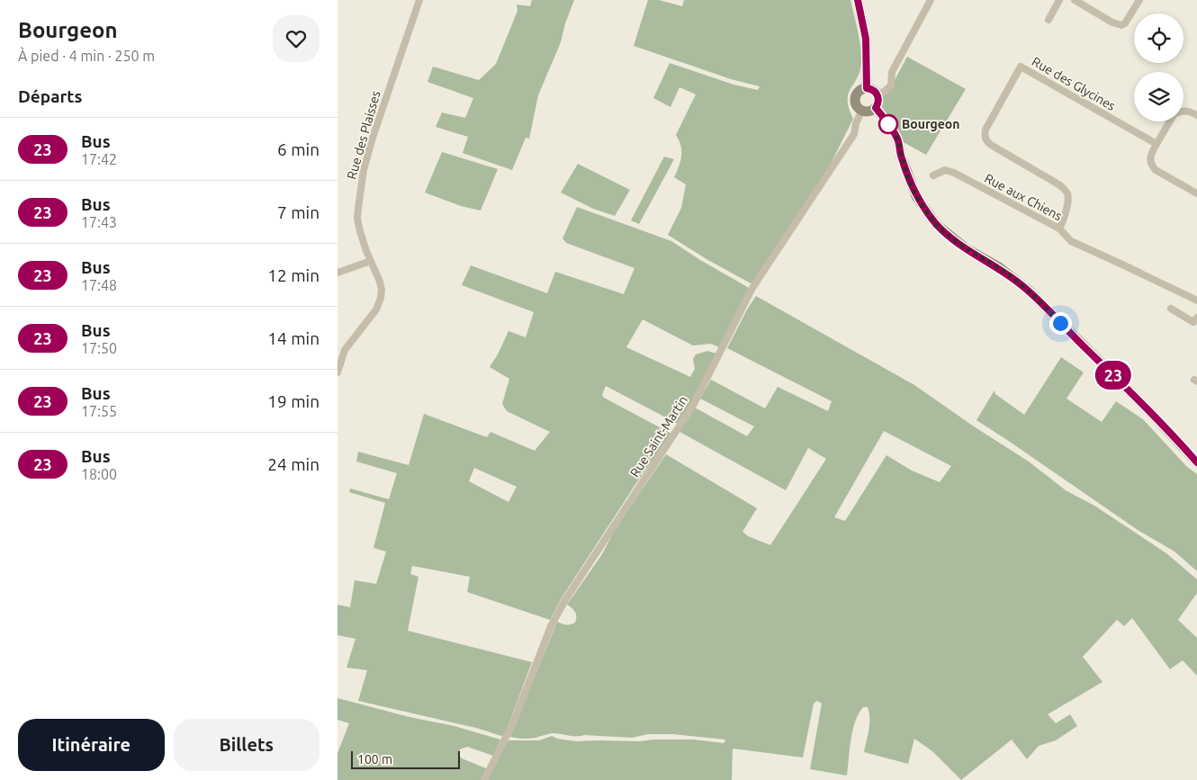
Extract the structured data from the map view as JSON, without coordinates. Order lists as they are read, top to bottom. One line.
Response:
{"streets":{"street":["Rue des Glycines","Rue des Plaisses","Rue aux Chiens","Rue Saint-Martin"]},"crossings":[["Rue des Glycines","Rue aux Chiens"]],"places":["Bourgeon"],"lines":["bus line 23"],"scale_bar":"100 m","page":{"heading":[["Bourgeon","À pied · 4 min · 250 m"],"Départs"],"on_map":"23","list":[{"mark":"23","name":"Bus","note":"17:42","value":"6 min"},{"mark":"23","name":"Bus","note":"17:43","value":"7 min"},{"mark":"23","name":"Bus","note":"17:48","value":"12 min"},{"mark":"23","name":"Bus","note":"17:50","value":"14 min"},{"mark":"23","name":"Bus","note":"17:55","value":"19 min"},{"mark":"23","name":"Bus","note":"18:00","value":"24 min"}],"buttons":["Itinéraire","Billets"],"scale":"100 m"}}
